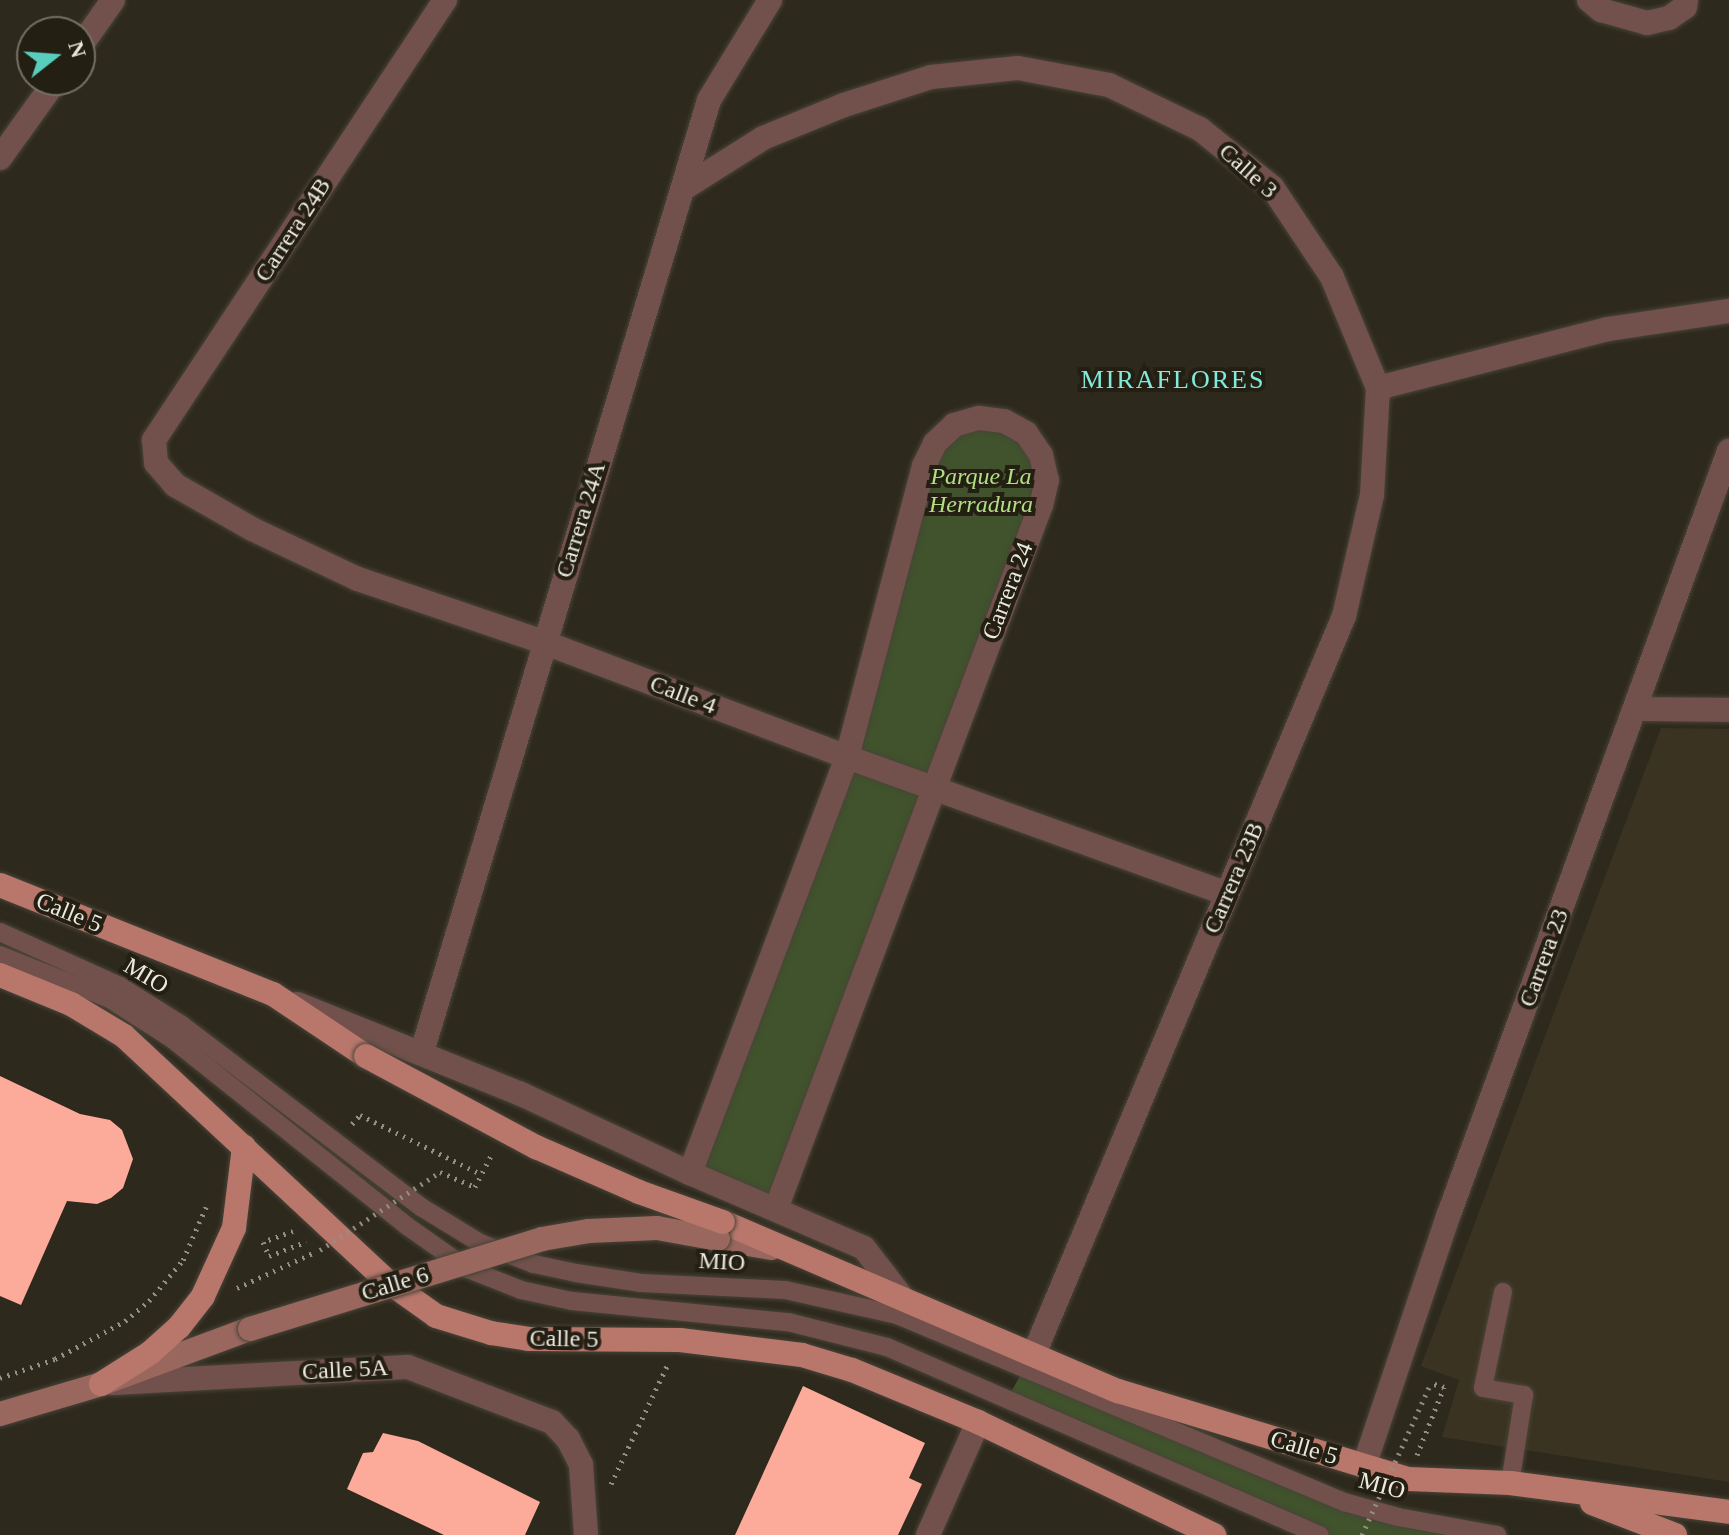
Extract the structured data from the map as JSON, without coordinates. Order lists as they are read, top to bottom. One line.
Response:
{"streets":{"main road":["Calle 5","Calle 6"],"street":["Calle 3","Carrera 24B","Carrera 24A","Carrera 24","Calle 4","Carrera 23B","Carrera 23","Calle 5A"],"lane":["MIO"]},"crossings":[["Calle 3","Carrera 24A"],["Calle 3","Carrera 23B"],["Carrera 24B","Calle 4"],["Carrera 24A","Calle 4"],["Carrera 24A","Calle 5"],["Carrera 24","Calle 4"],["Carrera 24","Calle 5"],["Calle 4","Carrera 23B"],["Carrera 23B","Calle 5"],["Calle 5","Carrera 23"],["Calle 5","Calle 6"],["Calle 6","Calle 5A"]],"districts":["MIRAFLORES"],"parks":["Parque La Herradura"],"north":"right"}
